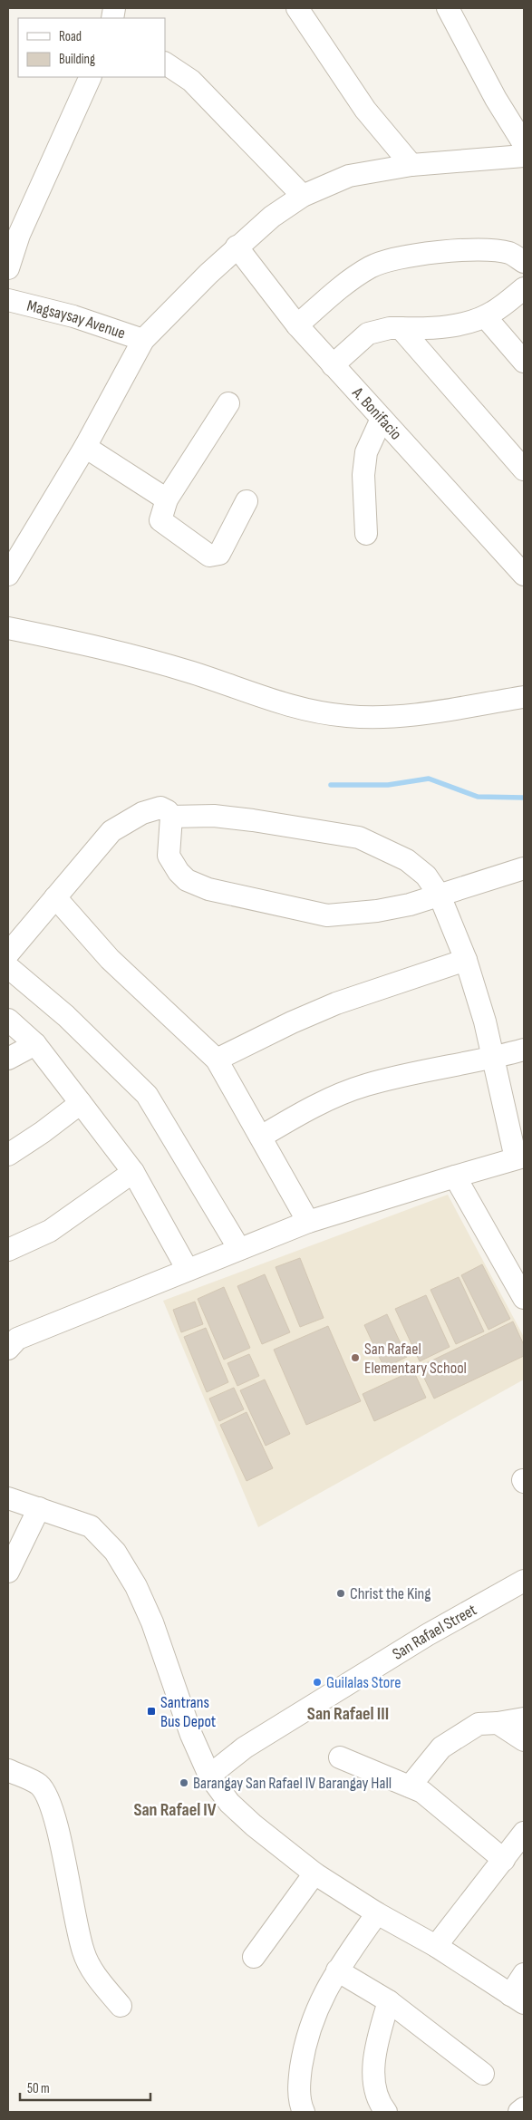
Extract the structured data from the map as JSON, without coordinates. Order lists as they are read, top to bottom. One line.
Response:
{"streets":{"street":["Magsaysay Avenue","A. Bonifacio","San Rafael Street"]},"districts":["San Rafael III","San Rafael IV"],"places":{"other":["San Rafael Elementary School","Christ the King","Guilalas Store","Barangay San Rafael IV Barangay Hall"],"transit":["Santrans Bus Depot"]},"legend":["Road","Building"],"scale_bar":"50 m"}
